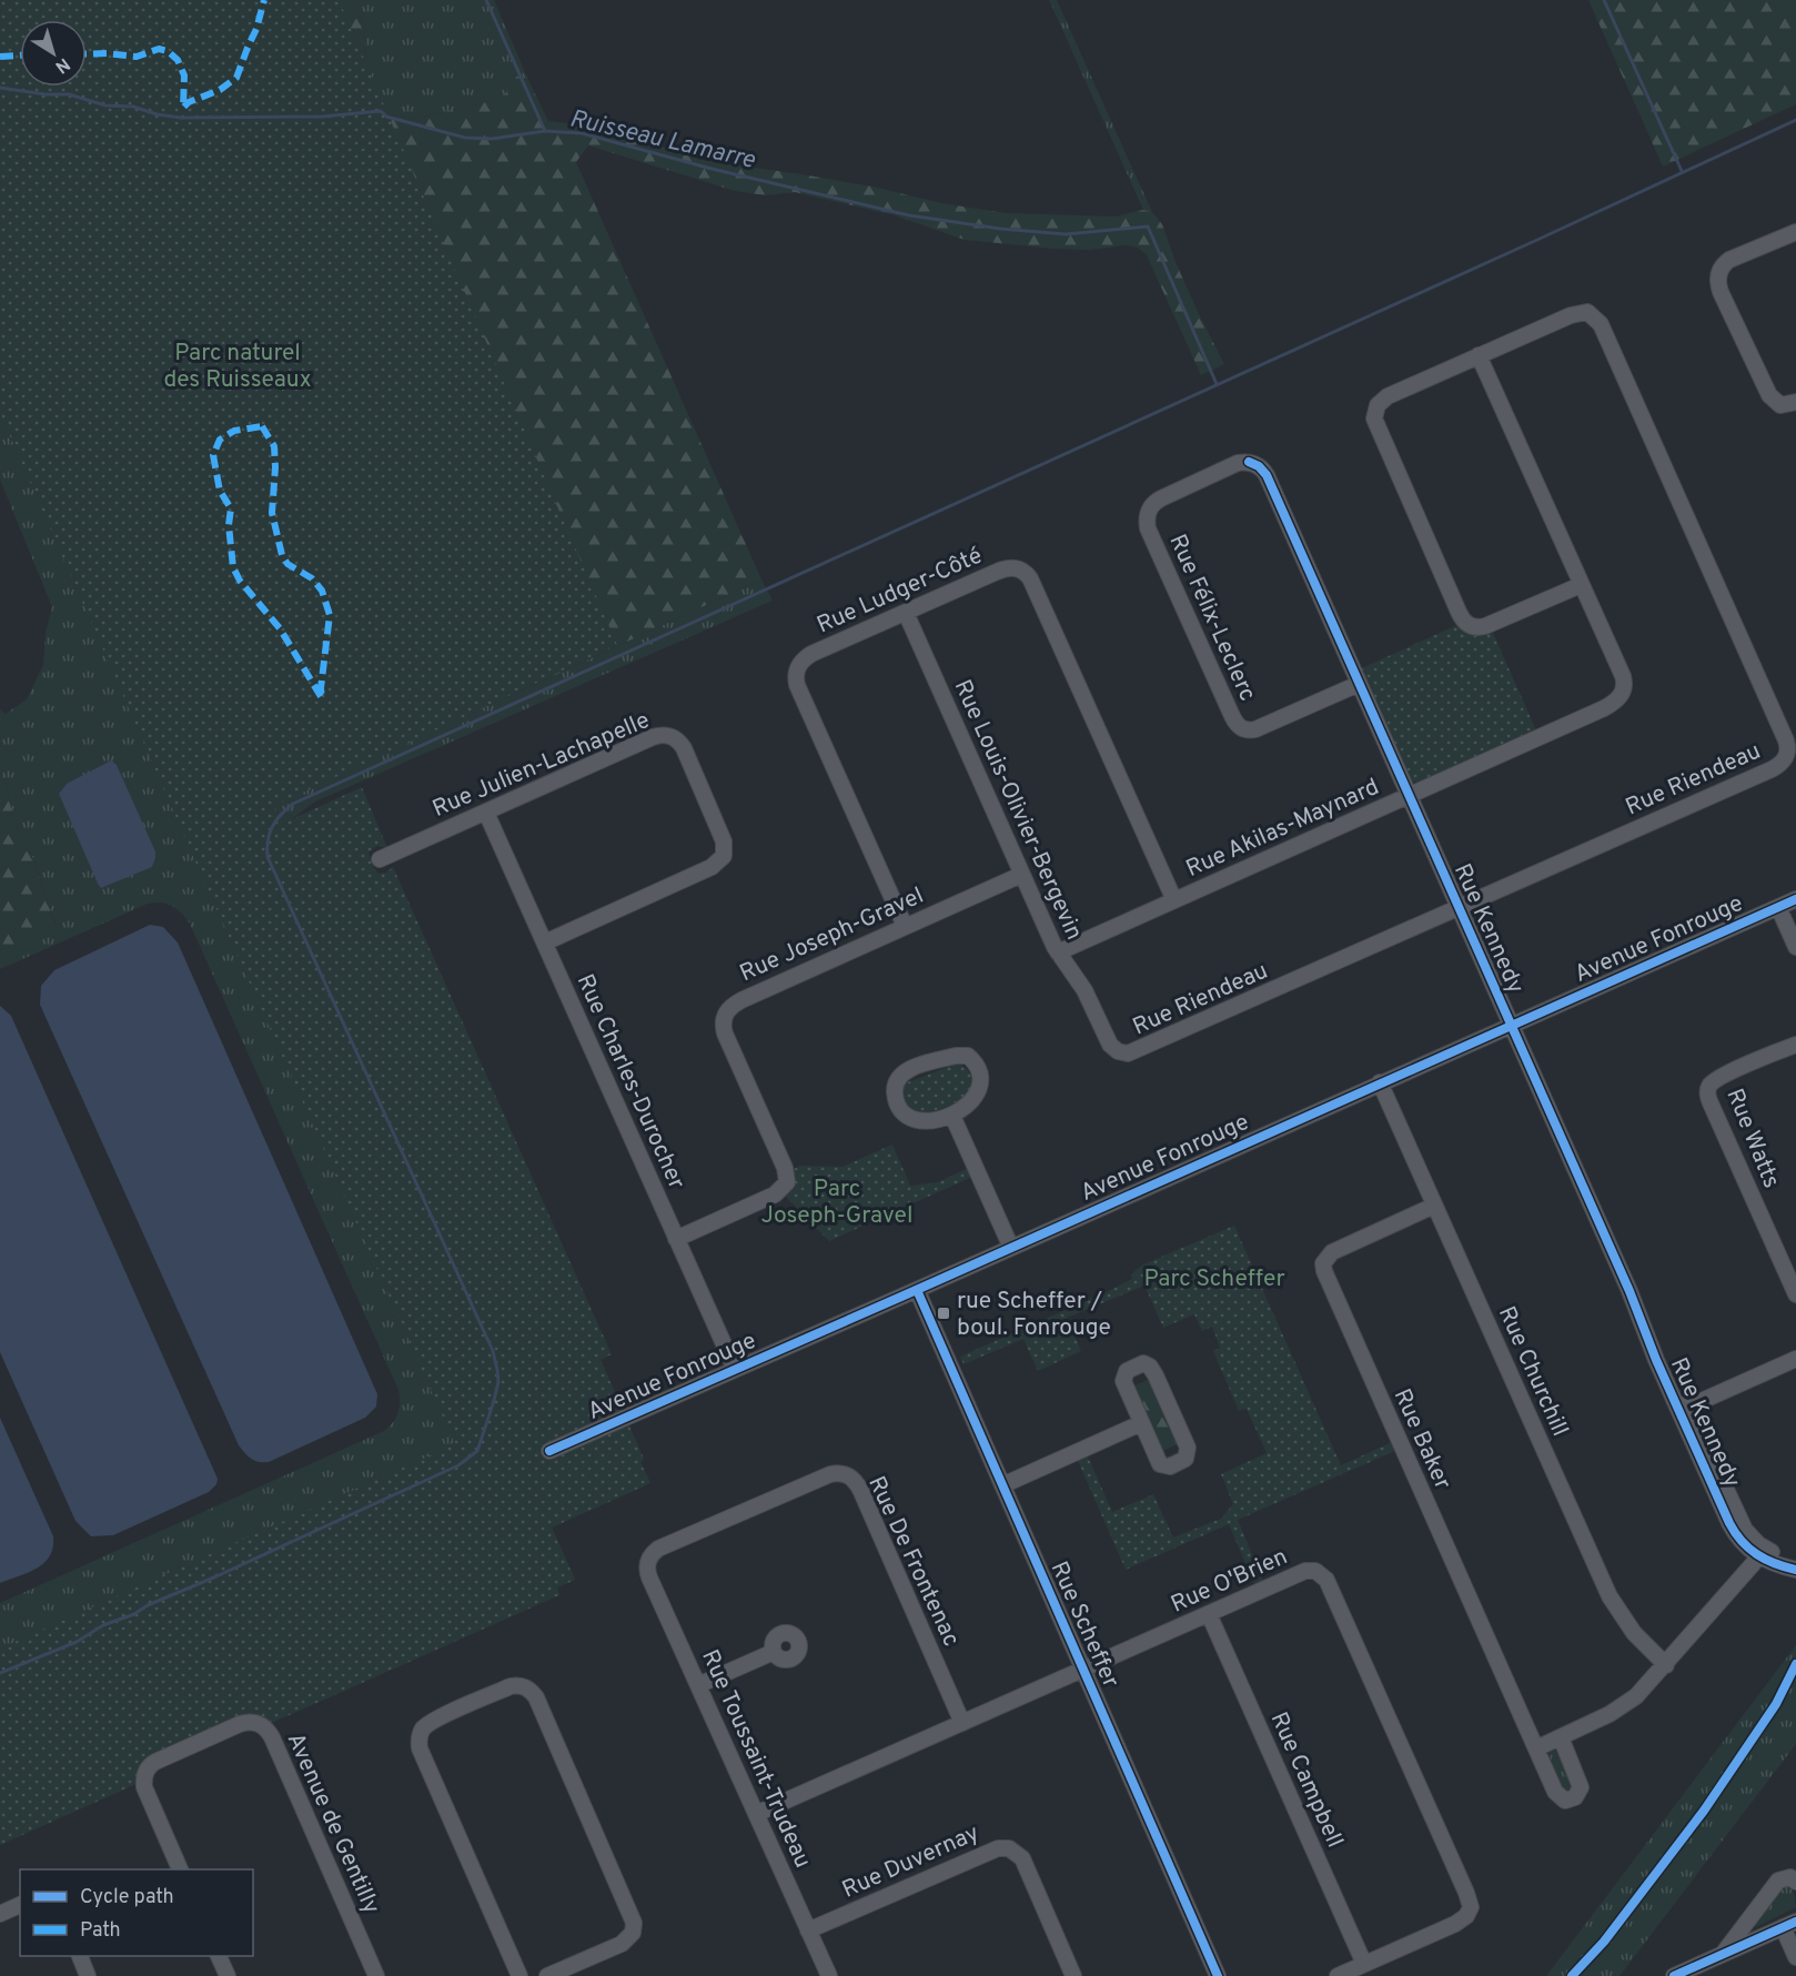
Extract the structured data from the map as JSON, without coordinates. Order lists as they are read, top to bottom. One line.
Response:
{"streets":{"street":["Rue Ludger-Côté","Rue Félix-Leclerc","Rue Julien-Lachapelle","Rue Riendeau","Rue Louis-Olivier-Bergevin","Rue Akilas-Maynard","Rue Kennedy","Rue Joseph-Gravel","Avenue Fonrouge","Rue Charles-Durocher","Rue Watts","Rue Churchill","Rue Baker","Rue De Frontenac","Rue O'Brien","Rue Scheffer","Rue Toussaint-Trudeau","Rue Campbell","Avenue de Gentilly","Rue Duvernay"]},"crossings":[["Rue Ludger-Côté","Rue Louis-Olivier-Bergevin"],["Rue Ludger-Côté","Rue Akilas-Maynard"],["Rue Ludger-Côté","Rue Joseph-Gravel"],["Rue Félix-Leclerc","Rue Kennedy"],["Rue Julien-Lachapelle","Rue Charles-Durocher"],["Rue Riendeau","Rue Louis-Olivier-Bergevin"],["Rue Riendeau","Rue Akilas-Maynard"],["Rue Riendeau","Rue Kennedy"],["Rue Louis-Olivier-Bergevin","Rue Akilas-Maynard"],["Rue Louis-Olivier-Bergevin","Rue Joseph-Gravel"],["Rue Akilas-Maynard","Rue Kennedy"],["Rue Kennedy","Avenue Fonrouge"],["Rue Joseph-Gravel","Rue Charles-Durocher"],["Avenue Fonrouge","Rue Charles-Durocher"],["Avenue Fonrouge","Rue Churchill"],["Avenue Fonrouge","Rue Scheffer"],["Rue Churchill","Rue Baker"],["Rue De Frontenac","Rue O'Brien"],["Rue De Frontenac","Rue Toussaint-Trudeau"],["Rue O'Brien","Rue Scheffer"],["Rue O'Brien","Rue Toussaint-Trudeau"],["Rue O'Brien","Rue Campbell"],["Rue Toussaint-Trudeau","Rue Duvernay"]],"water":["Ruisseau Lamarre"],"parks":["Parc naturel des Ruisseaux","Parc Joseph-Gravel","Parc Scheffer"],"places":{"transit":["rue Scheffer / boul. Fonrouge"]},"legend":["Cycle path","Path"],"north":"bottom right"}
